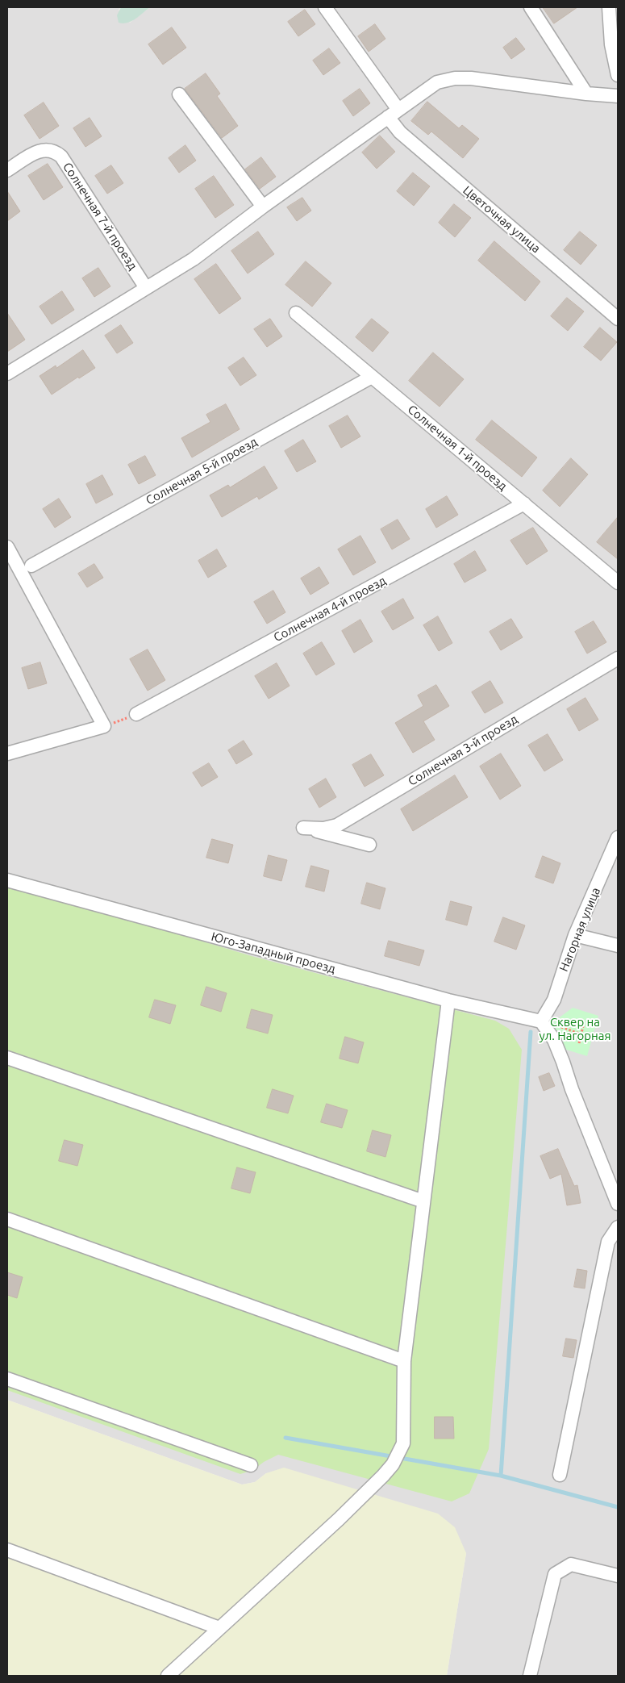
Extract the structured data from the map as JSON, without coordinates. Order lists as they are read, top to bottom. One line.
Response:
{"streets":{"street":["Солнечная 7-й проезд","Цветочная улица","Солнечная 1-й проезд","Солнечная 5-й проезд","Солнечная 4-й проезд","Солнечная 3-й проезд","Нагорная улица","Юго-Западный проезд"]},"crossings":[["Солнечная 1-й проезд","Солнечная 5-й проезд"],["Солнечная 1-й проезд","Солнечная 4-й проезд"],["Нагорная улица","Юго-Западный проезд"]],"parks":["Сквер на ул. Нагорная"]}
